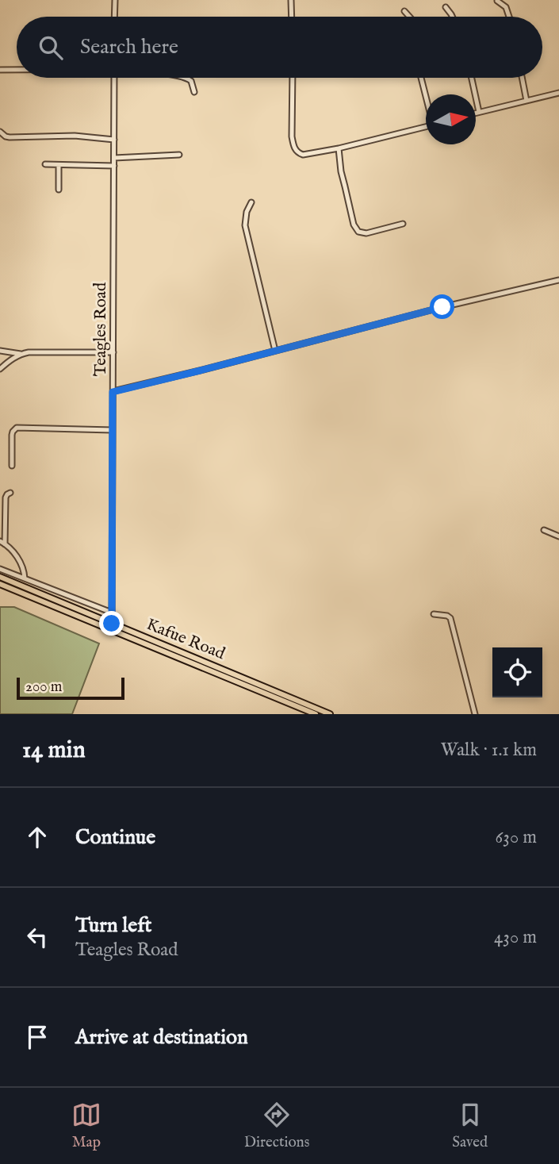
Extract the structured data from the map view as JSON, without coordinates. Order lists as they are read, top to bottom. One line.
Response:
{"streets":{"main road":["Kafue Road"],"street":["Teagles Road"]},"crossings":[["Teagles Road","Kafue Road"]],"scale_bar":"200 m","north":"right","page":{"search":"Search here","scale":"200 m","heading":["14 min","Walk · 1.1 km"],"list":[["Continue","630 m"],["Turn left","Teagles Road","430 m"],"Arrive at destination"],"nav":["Map","Directions","Saved"]}}
